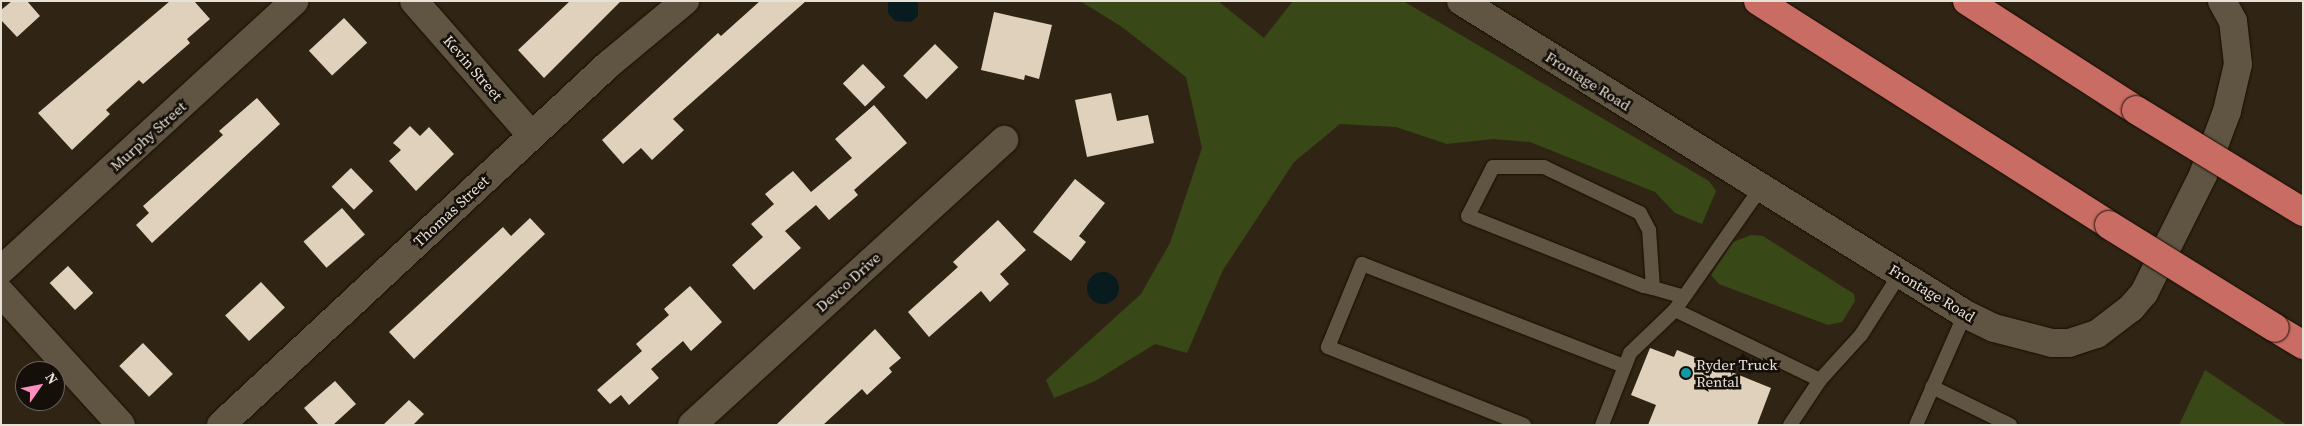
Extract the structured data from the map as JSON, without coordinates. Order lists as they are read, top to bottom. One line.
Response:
{"streets":{"street":["Kevin Street","Frontage Road","Murphy Street","Thomas Street","Devco Drive"]},"crossings":[["Kevin Street","Thomas Street"]],"places":["Ryder Truck Rental"],"north":"top right"}
